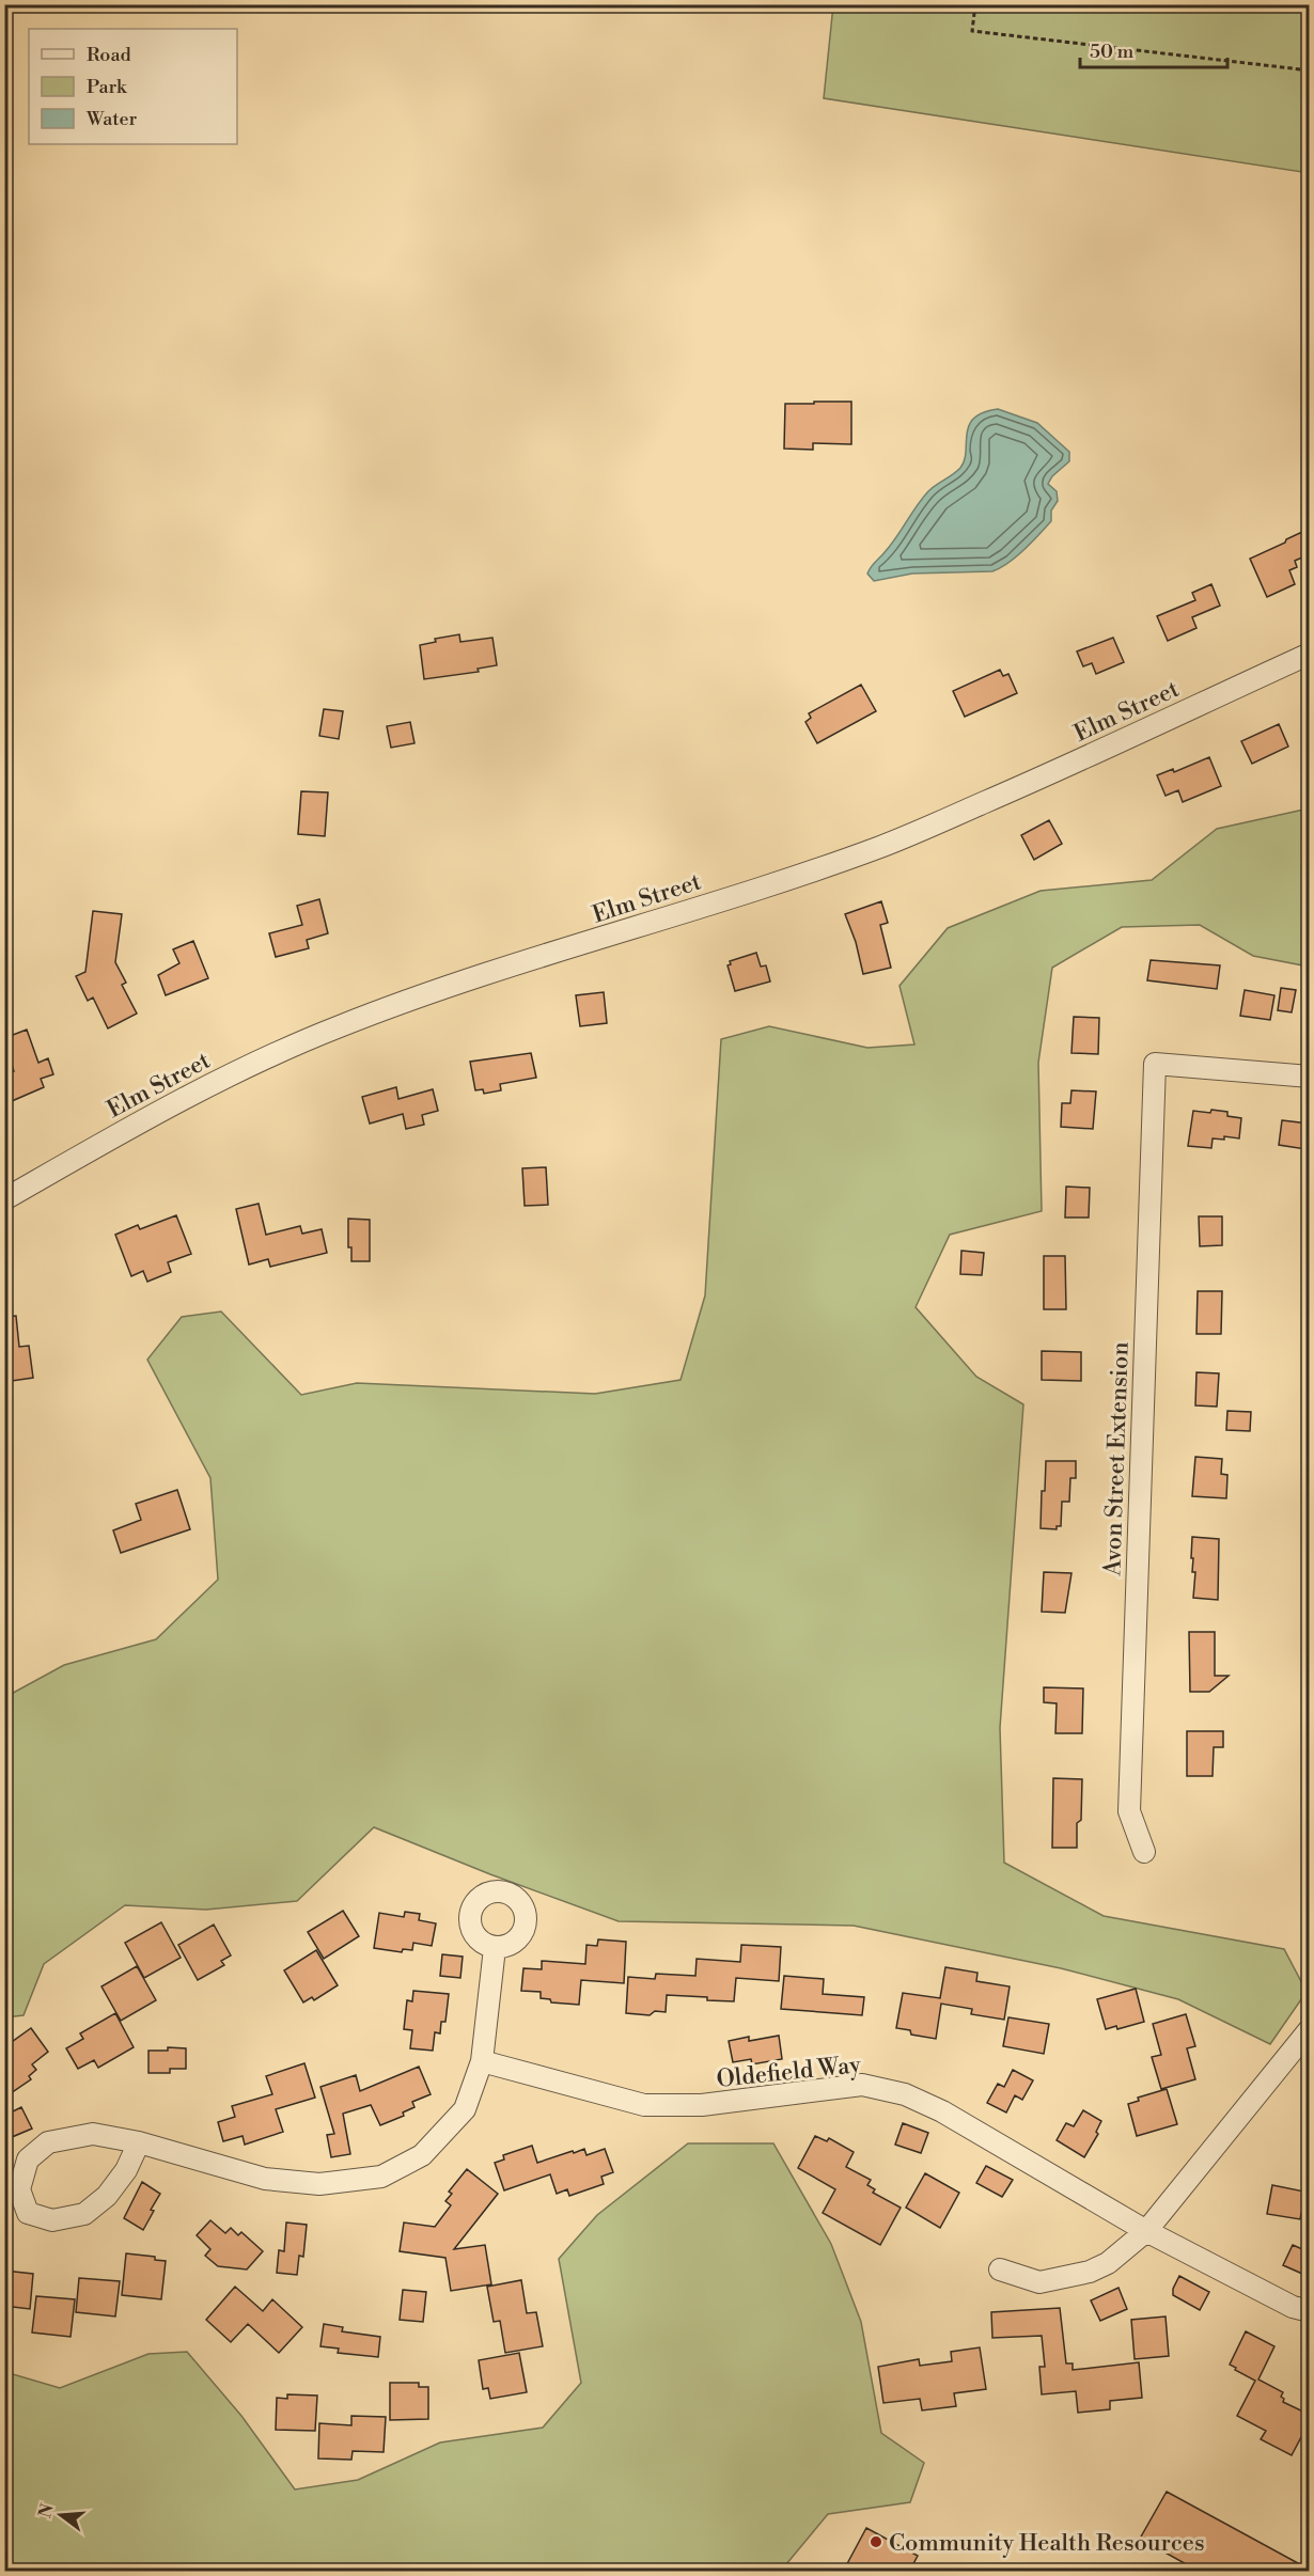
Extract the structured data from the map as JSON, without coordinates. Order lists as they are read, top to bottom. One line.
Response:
{"streets":{"street":["Elm Street","Avon Street Extension","Oldefield Way"]},"places":["Community Health Resources"],"legend":["Road","Park","Water"],"scale_bar":"50 m","north":"left"}
